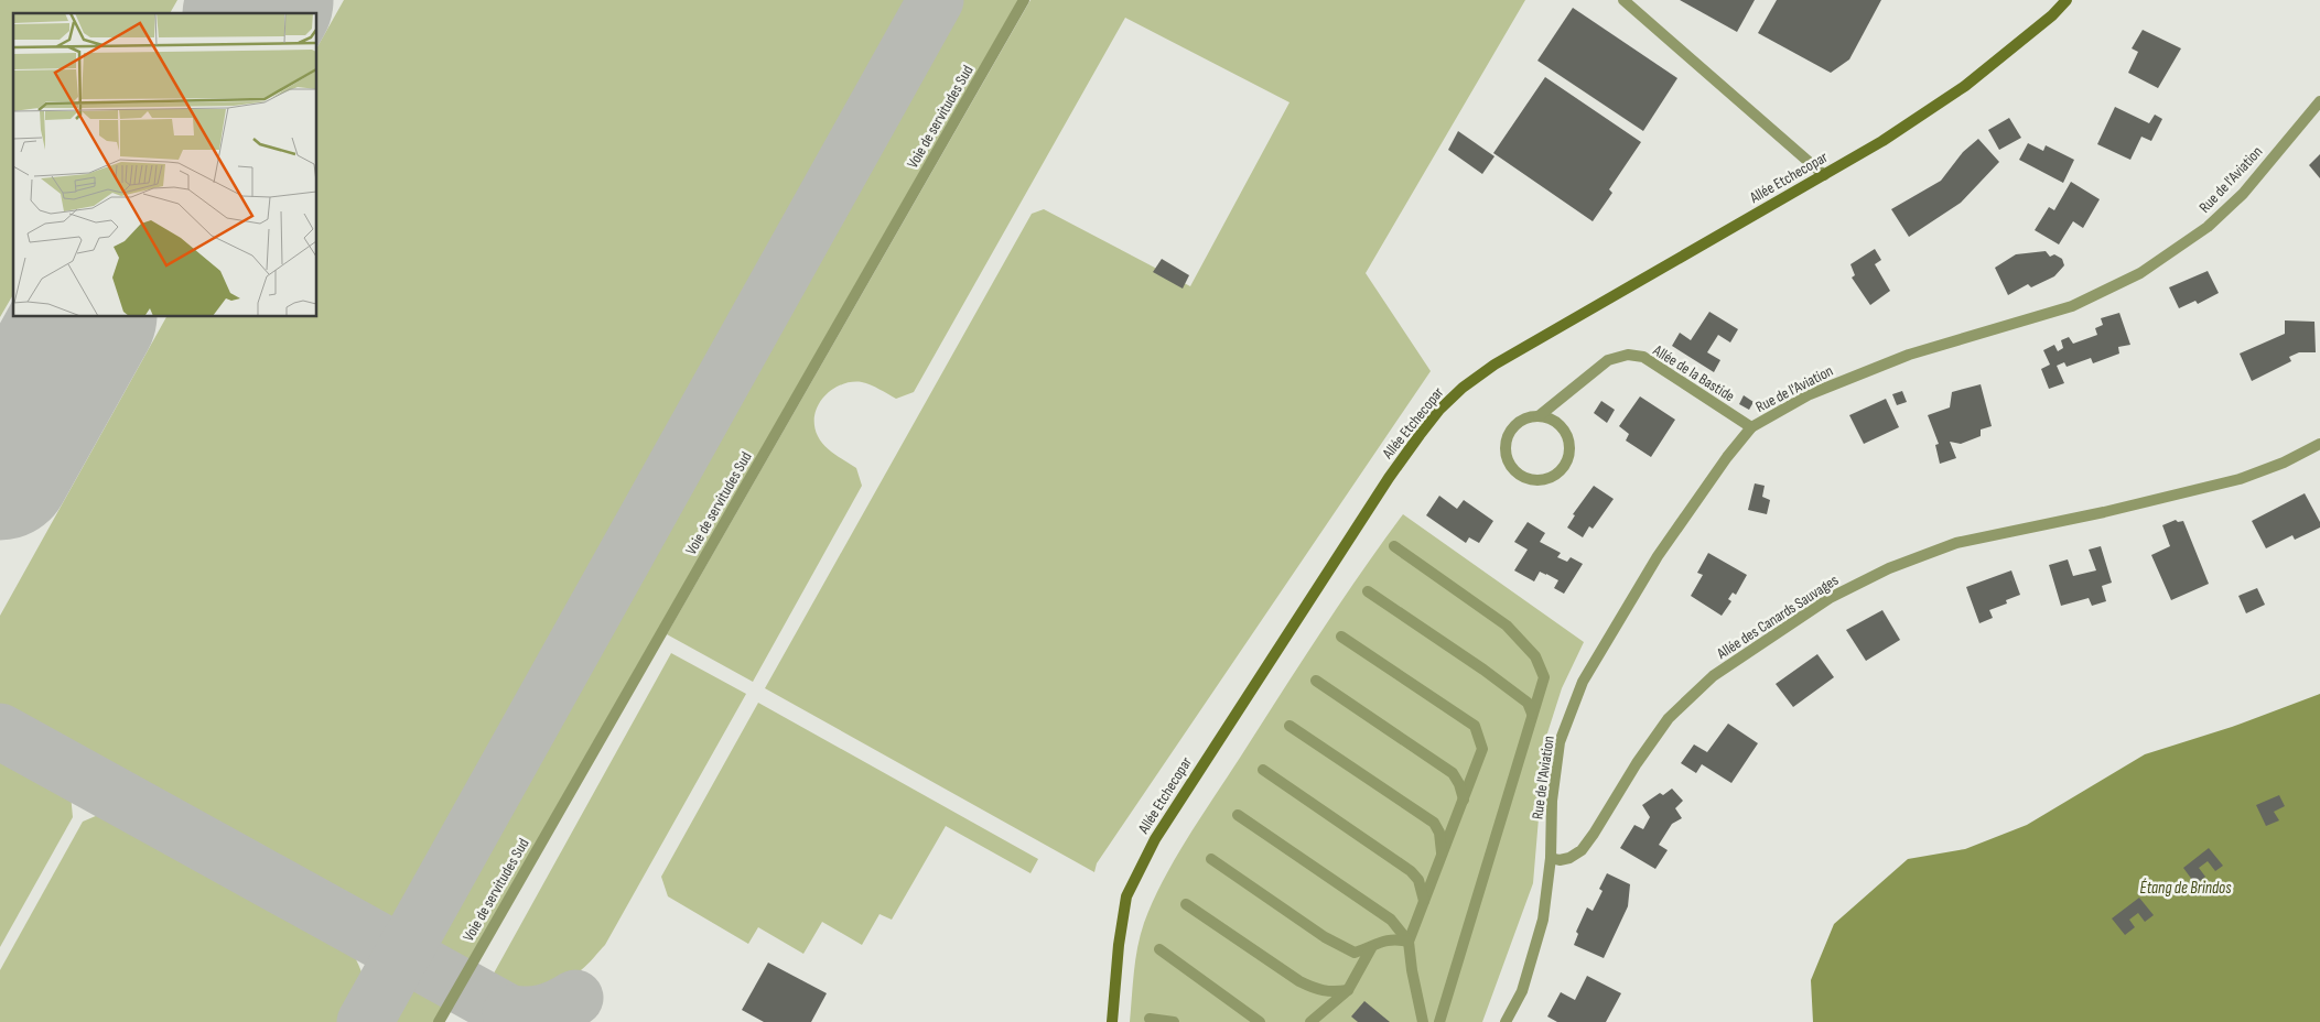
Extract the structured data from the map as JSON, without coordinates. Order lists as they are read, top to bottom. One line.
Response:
{"streets":{"street":["Voie de servitudes Sud","Allée Etchecopar","Rue de l'Aviation","Allée de la Bastide","Allée des Canards Sauvages"]},"crossings":[["Rue de l'Aviation","Allée de la Bastide"],["Rue de l'Aviation","Allée des Canards Sauvages"]],"water":["Étang de Brindos"]}
